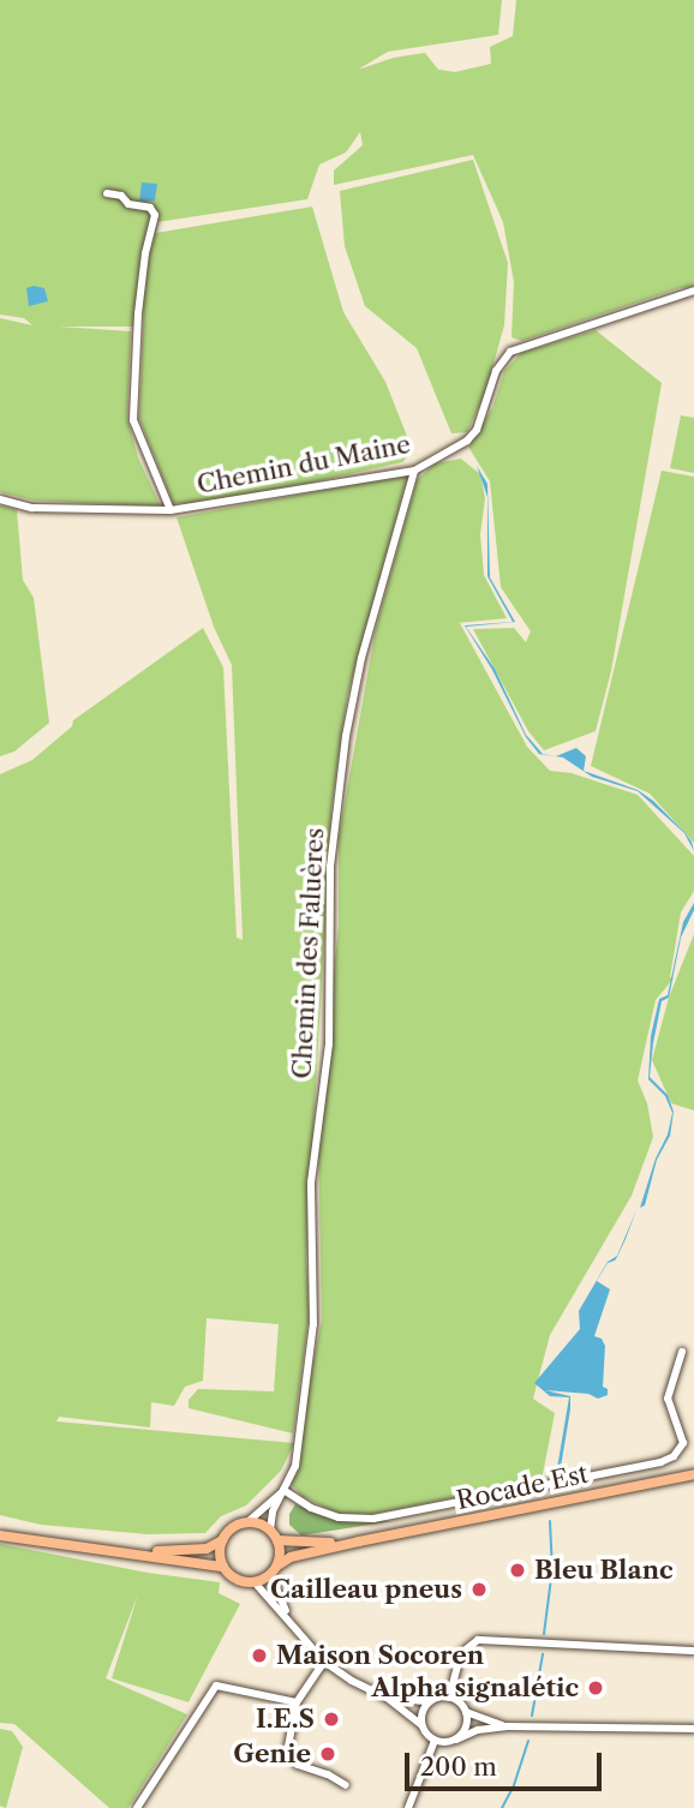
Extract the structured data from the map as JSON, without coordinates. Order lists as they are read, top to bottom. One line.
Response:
{"streets":{"main road":["Rocade Est"],"street":["Chemin du Maine","Chemin des Faluères"]},"crossings":[["Chemin du Maine","Chemin des Faluères"],["Chemin des Faluères","Rocade Est"]],"places":["Bleu Blanc","Cailleau pneus","Maison Socoren","Alpha signalétic","I.E.S","Genie"],"scale_bar":"200 m"}
